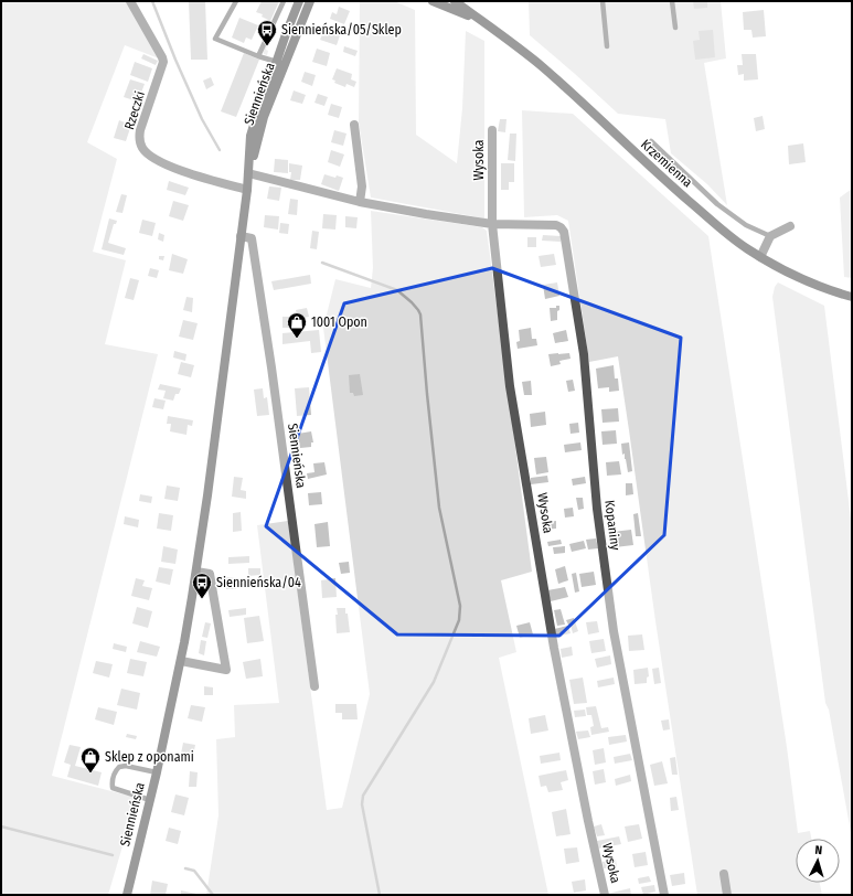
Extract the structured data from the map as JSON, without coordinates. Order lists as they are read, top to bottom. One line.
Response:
{"streets":{"main road":["Siennieńska","Krzemienna"],"street":["Rzeczki","Wysoka","Kopaniny"]},"crossings":[["Siennieńska","Rzeczki"],["Wysoka","Kopaniny"]],"places":{"bus stop":["Siennieńska/05/Sklep","Siennieńska/04"],"shop":["1001 Opon","Sklep z oponami"]},"north":"top"}
